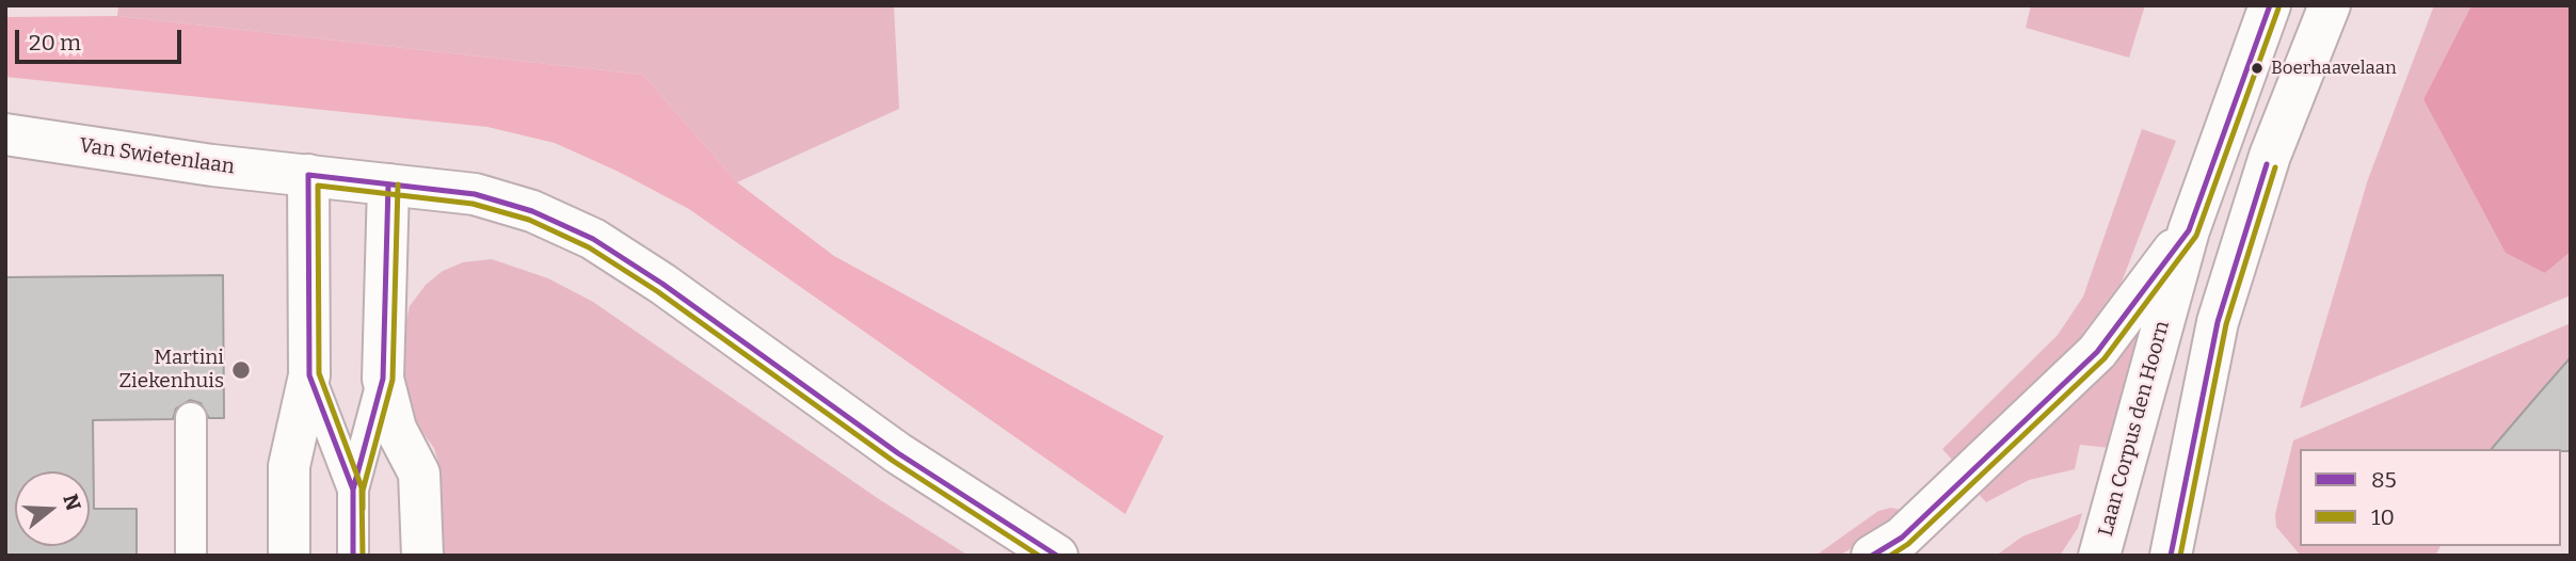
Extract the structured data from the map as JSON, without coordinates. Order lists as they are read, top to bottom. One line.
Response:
{"streets":{"street":["Van Swietenlaan","Laan Corpus den Hoorn"]},"places":["Boerhaavelaan","Martini Ziekenhuis"],"lines":["transit line 85","transit line 10"],"legend":["85","10"],"scale_bar":"20 m","north":"right"}
